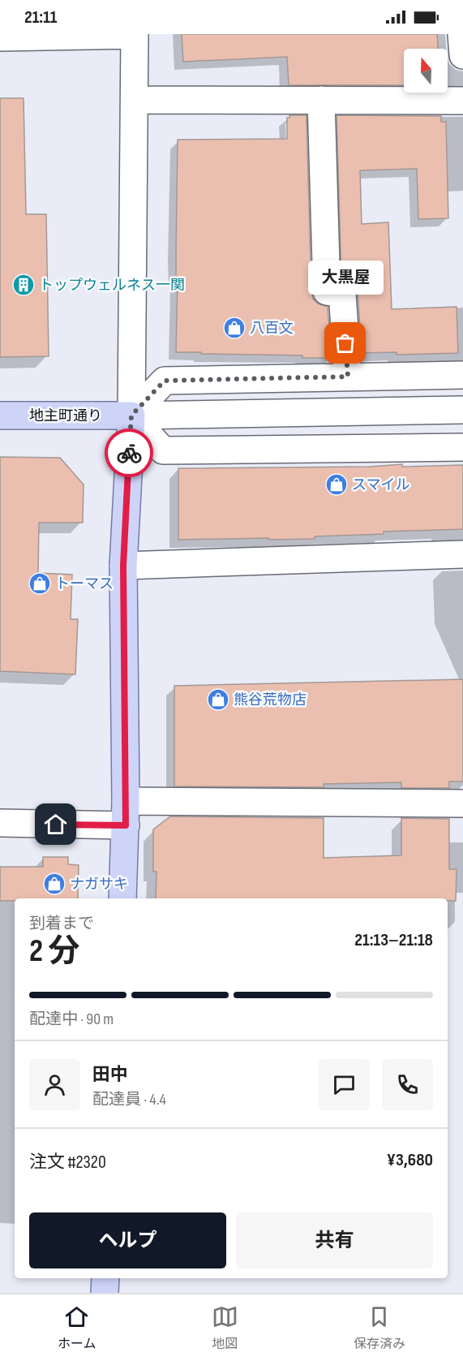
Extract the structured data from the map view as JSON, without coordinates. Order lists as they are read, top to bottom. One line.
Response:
{"streets":{"main road":["地主町通り"]},"places":{"building":["トップウェルネス一関"],"shop":["八百文","スマイル","トーマス","熊谷荒物店","ナガサキ"],"other":["大黒屋"]},"north":"top","page":{"status":"21:11","bubble":"大黒屋","heading":["2 分","到着まで","21:13–21:18"],"panel":["田中","配達員 · 4.4","注文 #2320","¥3,680"],"bar":"配達中 · 90 m","buttons":["ヘルプ","共有"],"tabs":["ホーム","地図","保存済み"]}}
